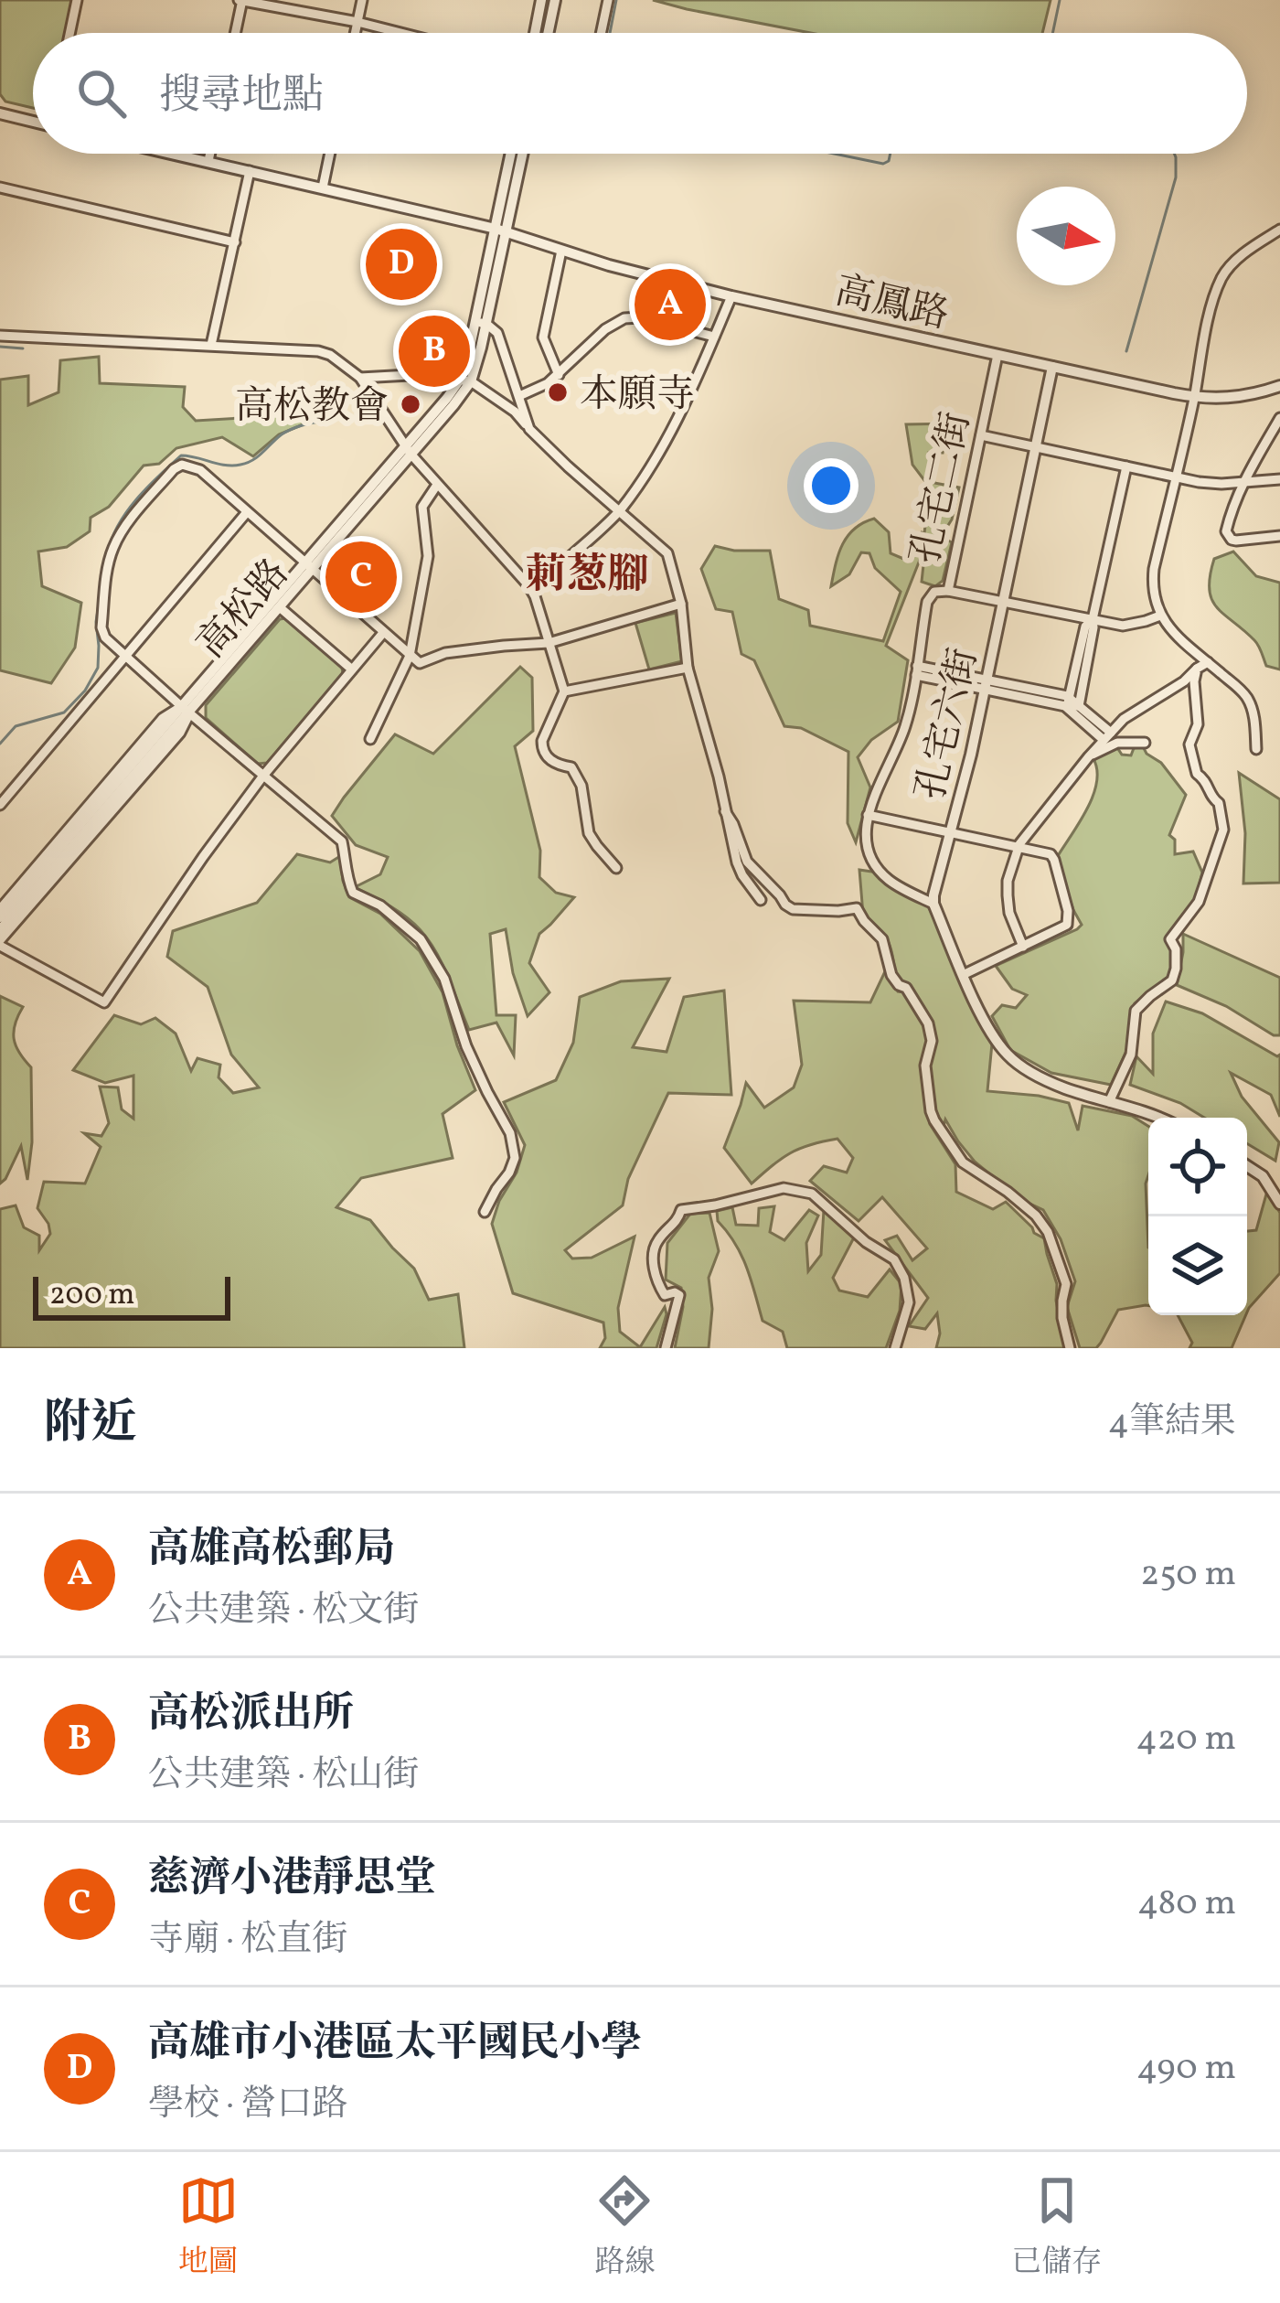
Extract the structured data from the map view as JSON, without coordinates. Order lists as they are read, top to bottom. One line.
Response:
{"streets":{"street":["高鳳路","孔宅二街","高松路","孔宅六街"]},"crossings":[["高鳳路","孔宅二街"],["高鳳路","高松路"],["高鳳路","孔宅六街"]],"districts":["莿葱腳"],"places":["本願寺","高松教會"],"scale_bar":"200 m","north":"right","page":{"search":"搜尋地點","pins":["D","A","B","C"],"scale":"200 m","heading":["附近","4筆結果"],"list":[{"mark":"A","name":"高雄高松郵局","note":"公共建築 · 松文街","value":"250 m"},{"mark":"B","name":"高松派出所","note":"公共建築 · 松山街","value":"420 m"},{"mark":"C","name":"慈濟小港靜思堂","note":"寺廟 · 松直街","value":"480 m"},{"mark":"D","name":"高雄市小港區太平國民小學","note":"學校 · 營口路","value":"490 m"}],"nav":["地圖","路線","已儲存"]}}
